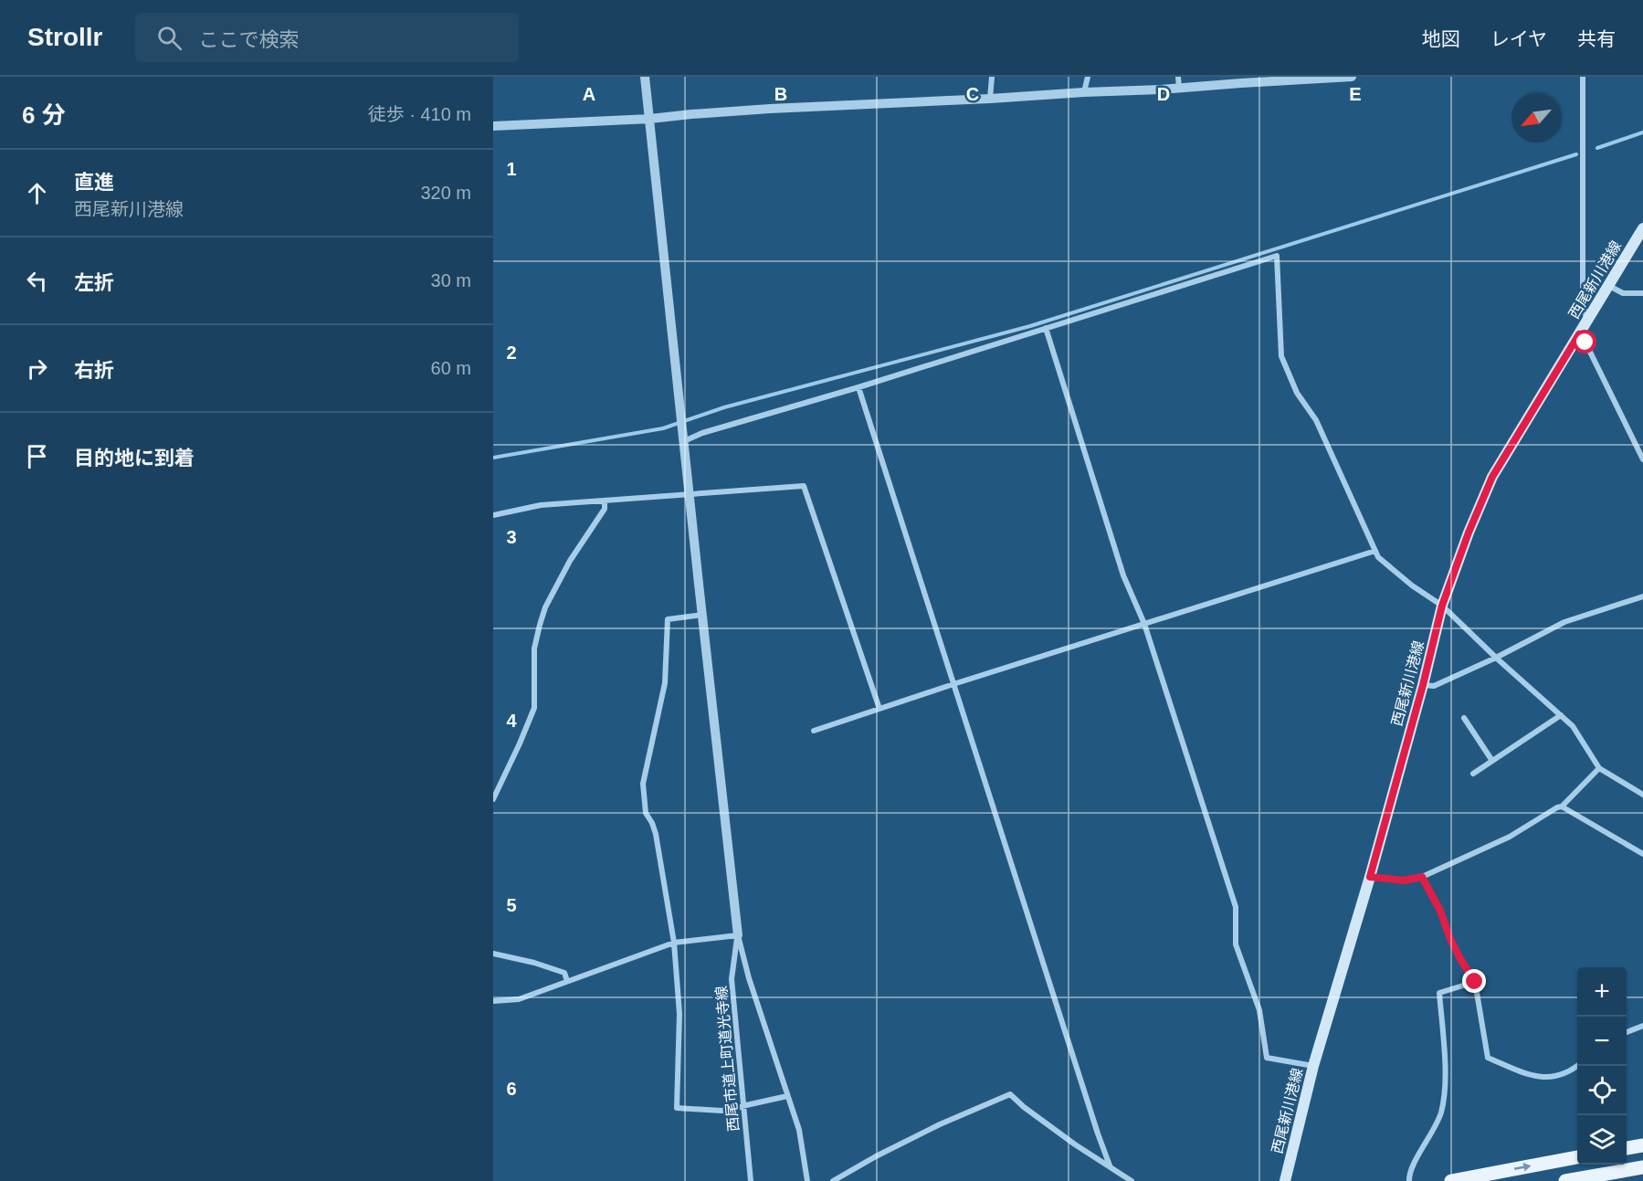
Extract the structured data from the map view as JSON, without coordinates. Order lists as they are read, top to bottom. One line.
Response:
{"streets":{"main road":["西尾新川港線"],"street":["西尾市道上町道光寺線"]},"north":"bottom left","page":{"header":"Strollr","search":"ここで検索","nav":["地図","レイヤ","共有"],"heading":["6 分","徒歩 · 410 m"],"list":[["直進","西尾新川港線","320 m"],["左折","30 m"],["右折","60 m"],"目的地に到着"],"map_buttons":["+","−"]},"grid":{"columns":["A","B","C","D","E"],"rows":["1","2","3","4","5","6"]}}
